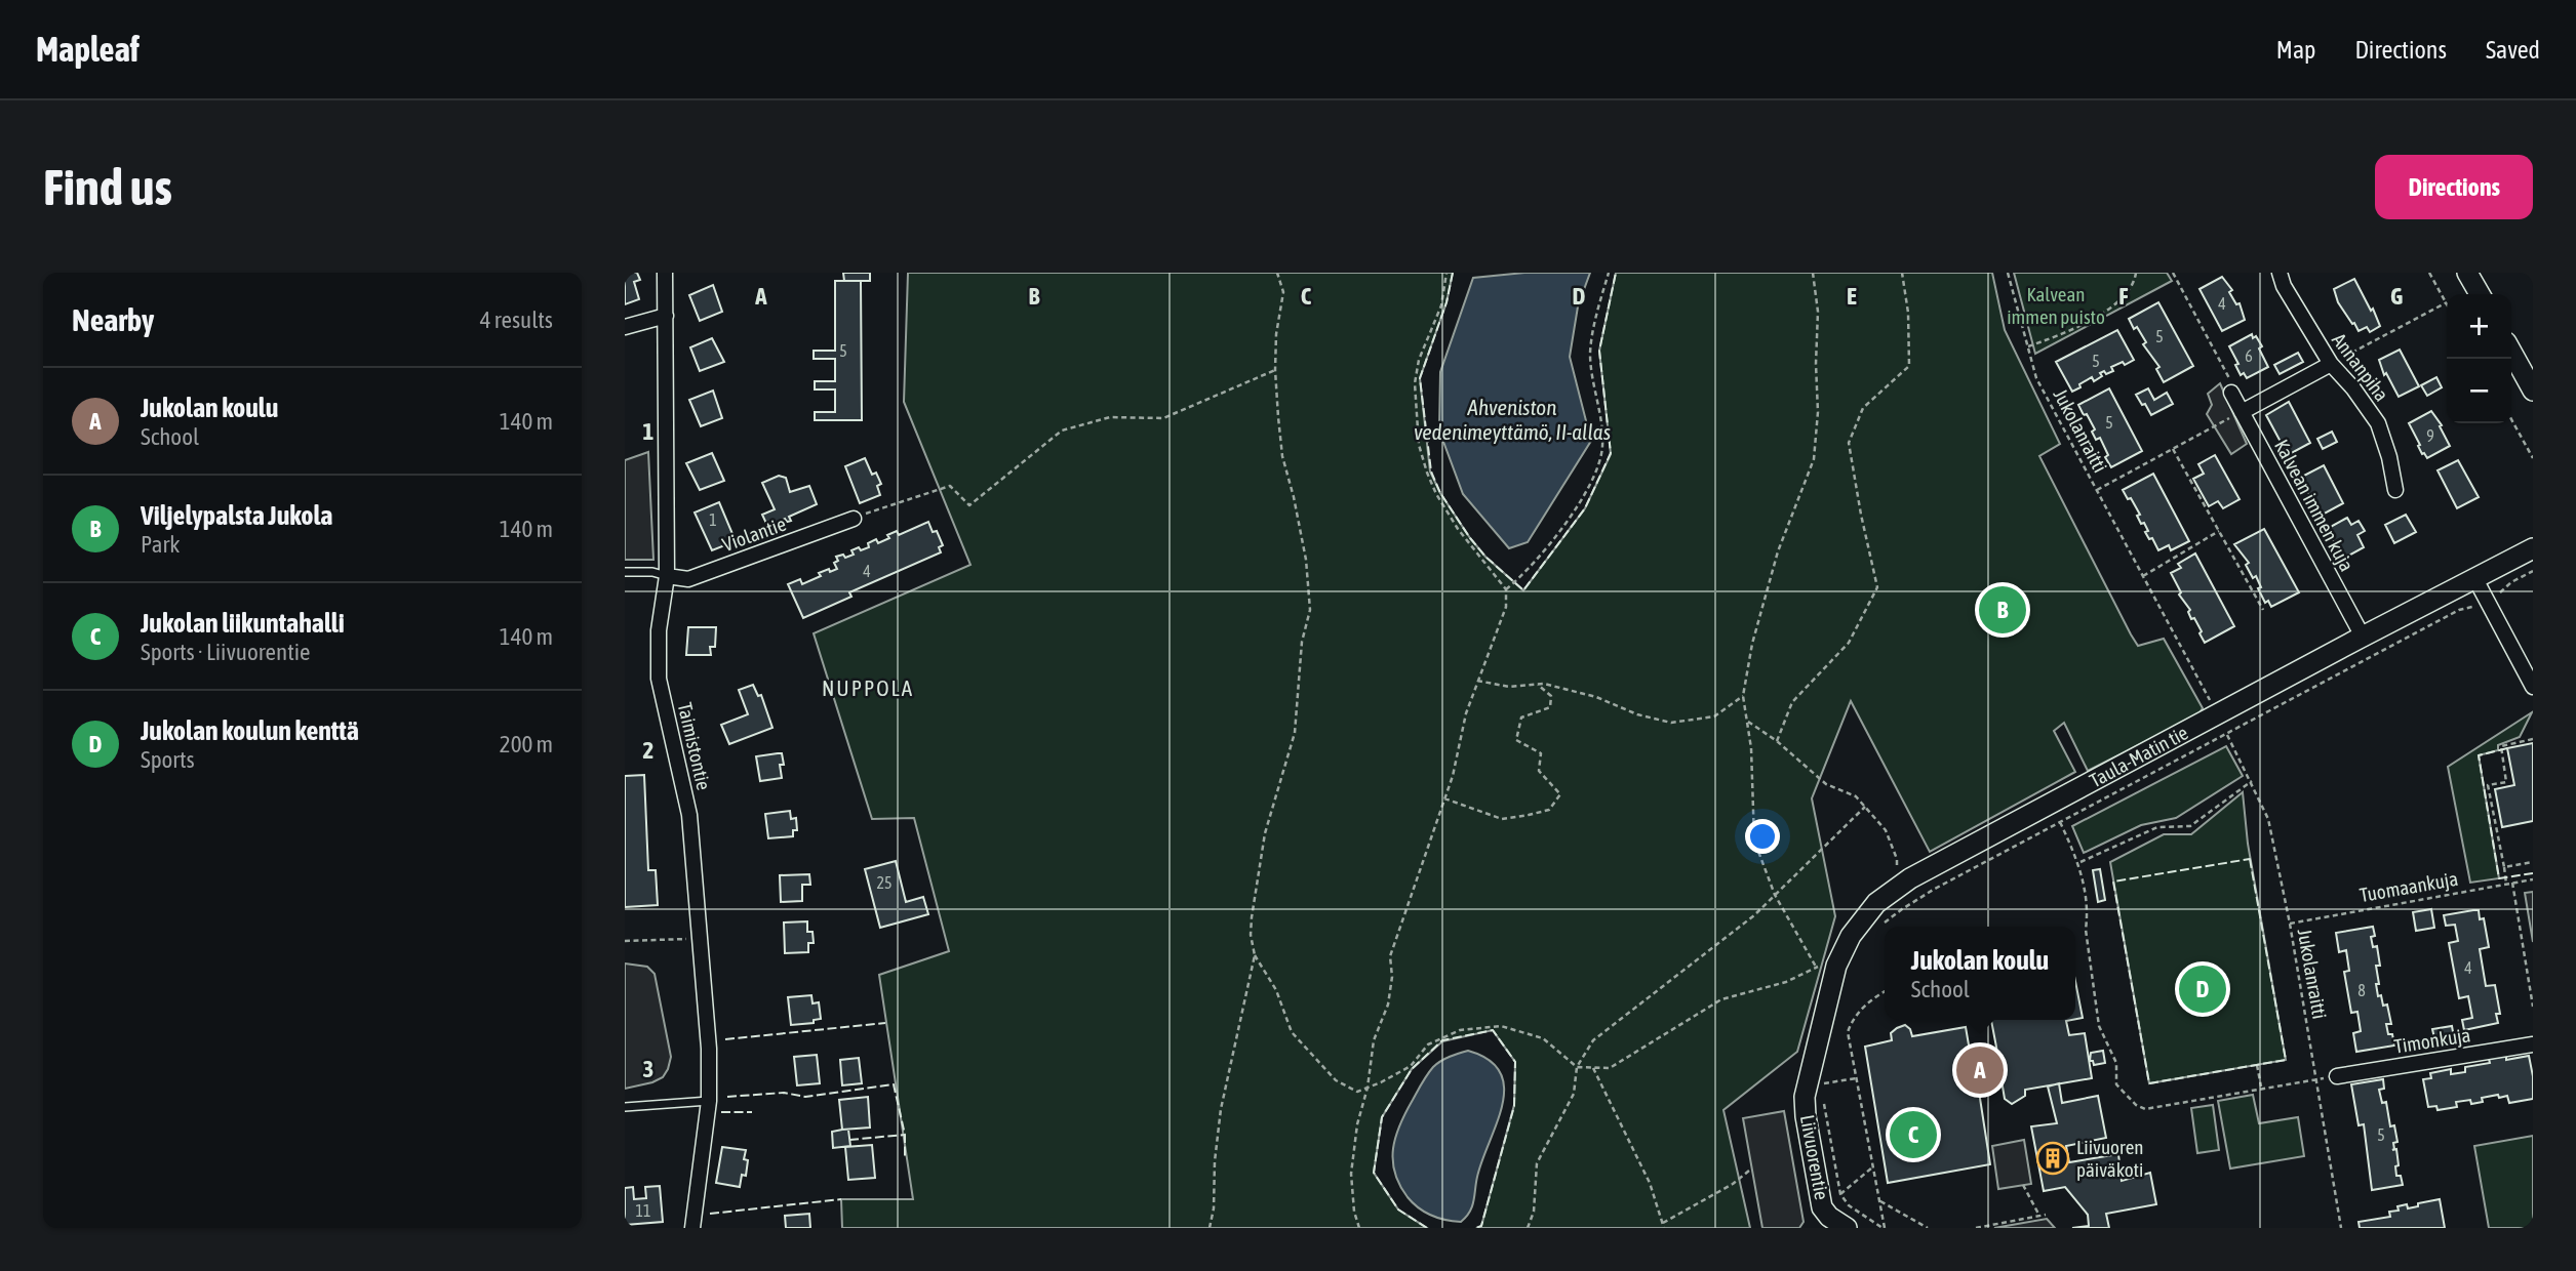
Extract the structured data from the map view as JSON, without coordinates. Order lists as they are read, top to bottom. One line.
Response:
{"streets":{"street":["Annanpiha","Kalvean immen kuja","Violantie","Taimistontie","Taula-Matin tie","Timonkuja","Liivuorentie"],"path":["Jukolanraitti","Tuomaankuja"]},"crossings":[["Jukolanraitti","Tuomaankuja"],["Kalvean immen kuja","Taula-Matin tie"],["Violantie","Taimistontie"],["Taula-Matin tie","Liivuorentie"]],"districts":["NUPPOLA"],"water":["Ahveniston vedenimeyttämö, II-allas"],"parks":["Kalvean immen puisto"],"places":{"building":["Liivuoren päiväkoti"]},"house_numbers":["4","5","5","6","5","5","9","1","4","25","4","8","5","11"],"page":{"header":"Mapleaf","nav":["Map","Directions","Saved"],"buttons":"Directions","title":"Find us","heading":["Nearby","4 results"],"map_buttons":["+","−"],"list":[{"mark":"A","name":"Jukolan koulu","note":"School","value":"140 m"},{"mark":"B","name":"Viljelypalsta Jukola","note":"Park","value":"140 m"},{"mark":"C","name":"Jukolan liikuntahalli","note":"Sports · Liivuorentie","value":"140 m"},{"mark":"D","name":"Jukolan koulun kenttä","note":"Sports","value":"200 m"}],"pins":["B","D","A","C"],"popup":["Jukolan koulu","School"]},"grid":{"columns":["A","B","C","D","E","F","G"],"rows":["1","2","3"]}}
